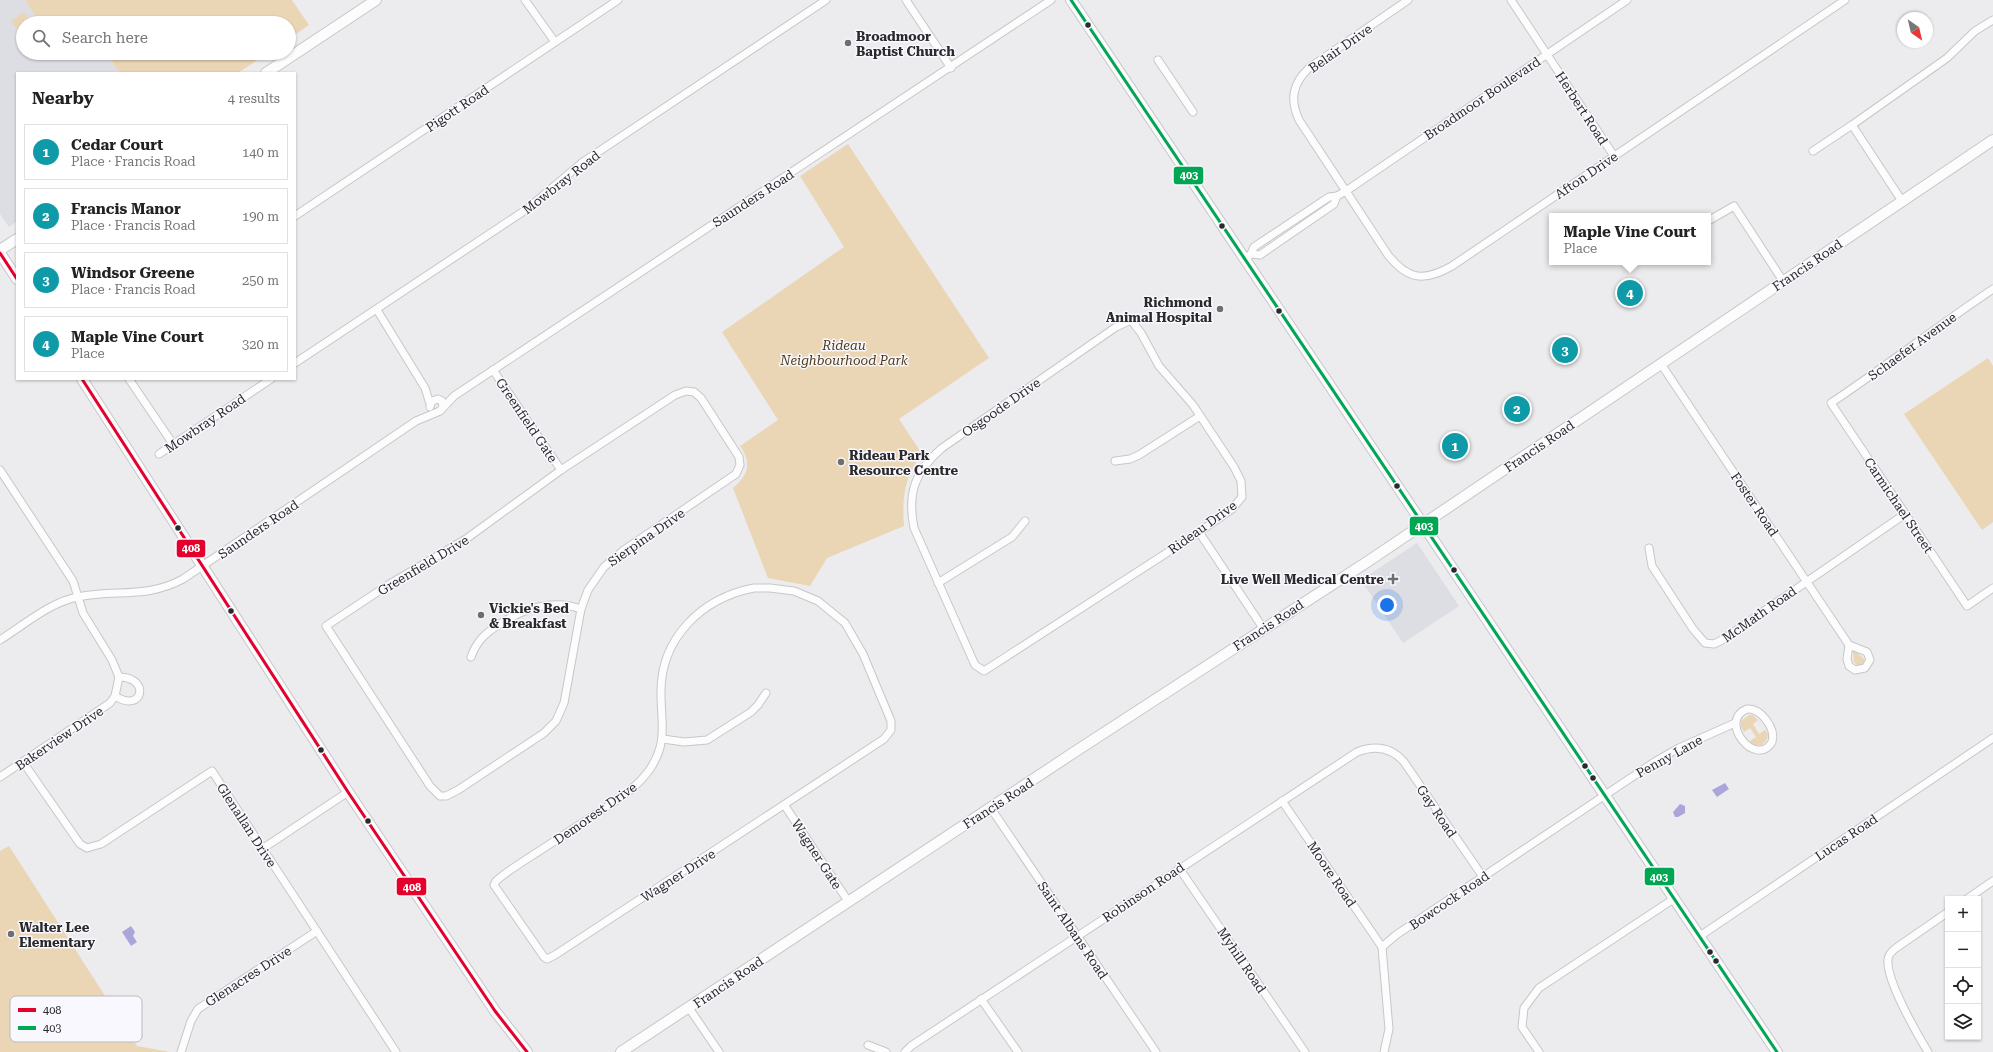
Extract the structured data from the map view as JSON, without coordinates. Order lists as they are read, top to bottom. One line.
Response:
{"streets":{"street":["Belair Drive","Broadmoor Boulevard","Pigott Road","Herbert Road","Afton Drive","Mowbray Road","Saunders Road","Francis Road","Schaefer Avenue","Osgoode Drive","Greenfield Gate","Foster Road","Carmichael Street","Rideau Drive","Sierpina Drive","Greenfield Drive","McMath Road","Bakerview Drive","Penny Lane","Gay Road","Demorest Drive","Glenallan Drive","Lucas Road","Wagner Gate","Moore Road","Wagner Drive","Robinson Road","Bowcock Road","Saint Albans Road","Myhill Road","Glenacres Drive"]},"crossings":[["Belair Drive","Broadmoor Boulevard"],["Belair Drive","Afton Drive"],["Broadmoor Boulevard","Herbert Road"],["Broadmoor Boulevard","Afton Drive"],["Herbert Road","Afton Drive"],["Saunders Road","Greenfield Gate"],["Francis Road","Foster Road"],["Francis Road","Wagner Gate"],["Francis Road","Saint Albans Road"],["Schaefer Avenue","Carmichael Street"],["Osgoode Drive","Rideau Drive"],["Greenfield Gate","Greenfield Drive"],["Foster Road","McMath Road"],["Carmichael Street","McMath Road"],["Sierpina Drive","Greenfield Drive"],["Bakerview Drive","Glenallan Drive"],["Penny Lane","Bowcock Road"],["Gay Road","Robinson Road"],["Gay Road","Bowcock Road"],["Demorest Drive","Wagner Drive"],["Glenallan Drive","Glenacres Drive"],["Wagner Gate","Wagner Drive"],["Moore Road","Robinson Road"],["Moore Road","Bowcock Road"],["Robinson Road","Saint Albans Road"],["Robinson Road","Myhill Road"]],"parks":["Rideau Neighbourhood Park"],"places":{"other":["Broadmoor Baptist Church","Richmond Animal Hospital","Rideau Park Resource Centre","Vickie's Bed & Breakfast","Walter Lee Elementary"],"health":["Live Well Medical Centre"]},"lines":["transit line 403","transit line 408"],"legend":["408","403"],"north":"bottom right","page":{"search":"Search here","heading":["Nearby","4 results"],"list":[{"mark":"1","name":"Cedar Court","note":"Place · Francis Road","value":"140 m"},{"mark":"2","name":"Francis Manor","note":"Place · Francis Road","value":"190 m"},{"mark":"3","name":"Windsor Greene","note":"Place · Francis Road","value":"250 m"},{"mark":"4","name":"Maple Vine Court","note":"Place","value":"320 m"}],"popup":["Maple Vine Court","Place"],"pins":["4","3","2","1"],"map_buttons":["+","−"]}}
